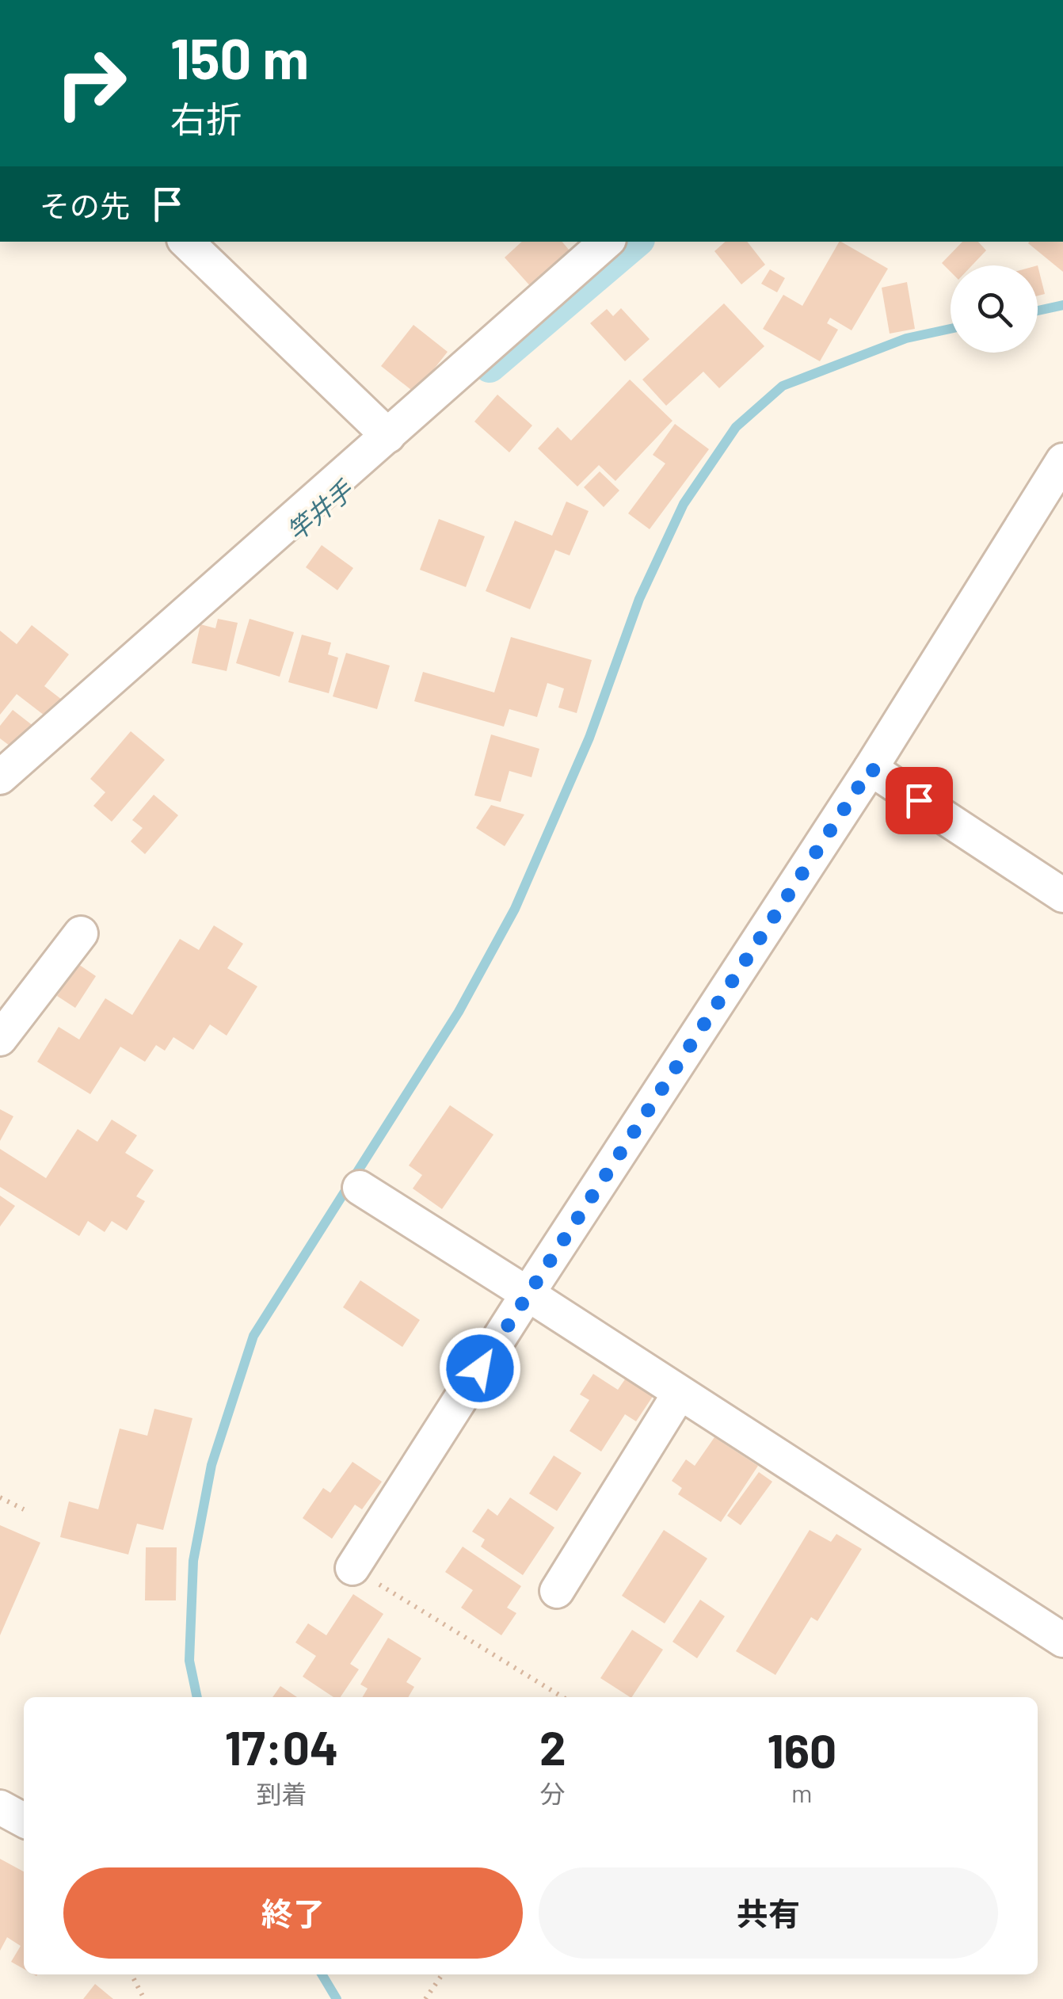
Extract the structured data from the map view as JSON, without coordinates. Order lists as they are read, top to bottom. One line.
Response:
{"water":["竿井手"],"page":{"turn":["150 m","右折"],"then":"その先","eta":["17:04","到着","2","分","160","m"],"buttons":["終了","共有"]}}
